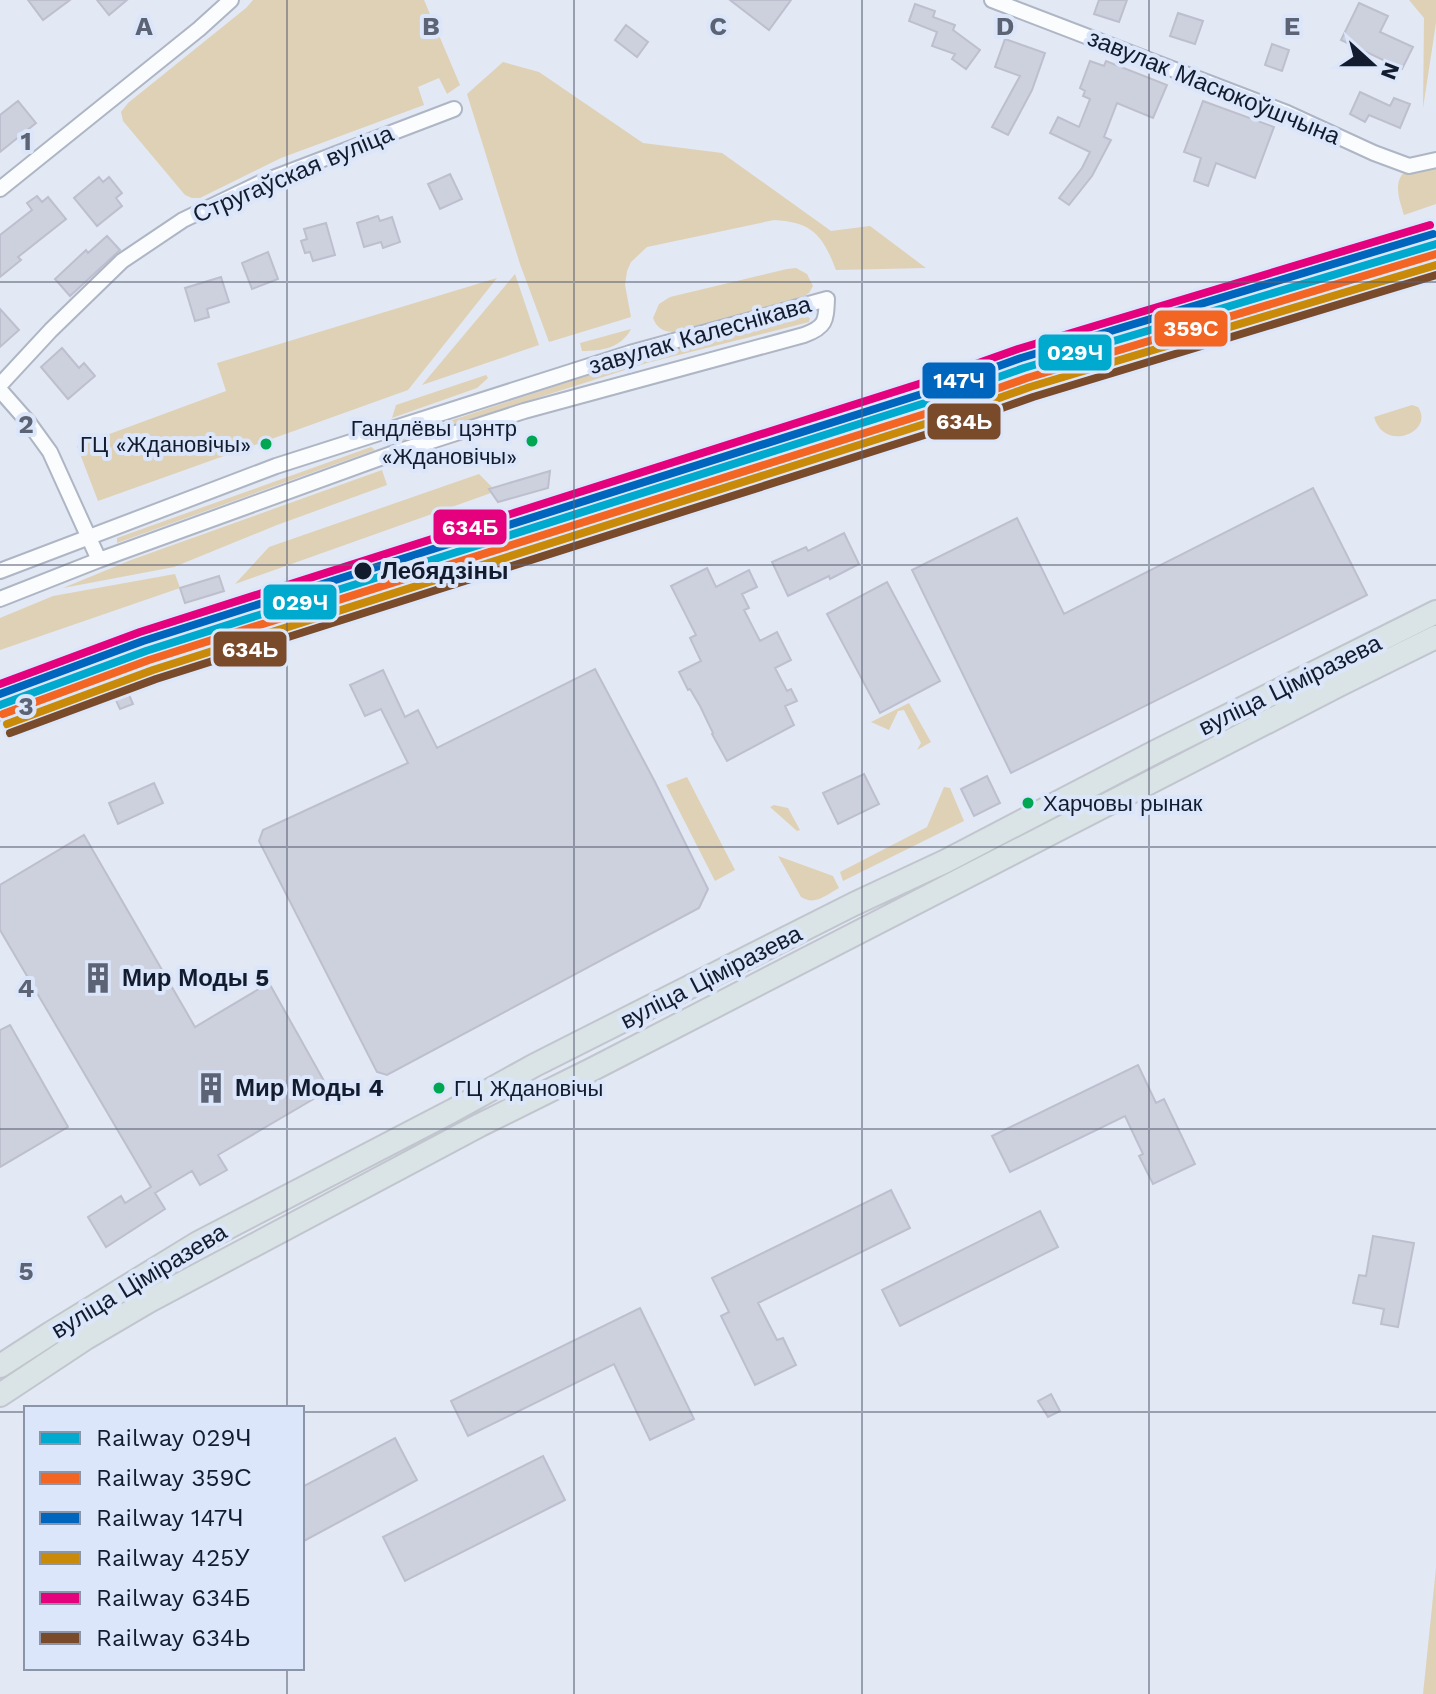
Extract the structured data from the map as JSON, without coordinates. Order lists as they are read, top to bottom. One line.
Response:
{"streets":{"main road":["вуліца Ціміразева"],"street":["завулак Масюкоўшчына","Стругаўская вуліца","завулак Калеснікава"]},"places":{"other":["Гандлёвы цэнтр «Ждановічы»","ГЦ «Ждановічы»","Лебядзіны","Харчовы рынак","ГЦ Ждановічы"],"building":["Мир Моды 5","Мир Моды 4"]},"lines":["rail line 634Б","rail line 147Ч","rail line 029Ч","rail line 359С","rail line 425У","rail line 634Ь"],"legend":["Railway 029Ч","Railway 359С","Railway 147Ч","Railway 425У","Railway 634Б","Railway 634Ь"],"north":"right","grid":{"columns":["A","B","C","D","E"],"rows":["1","2","3","4","5"]}}
